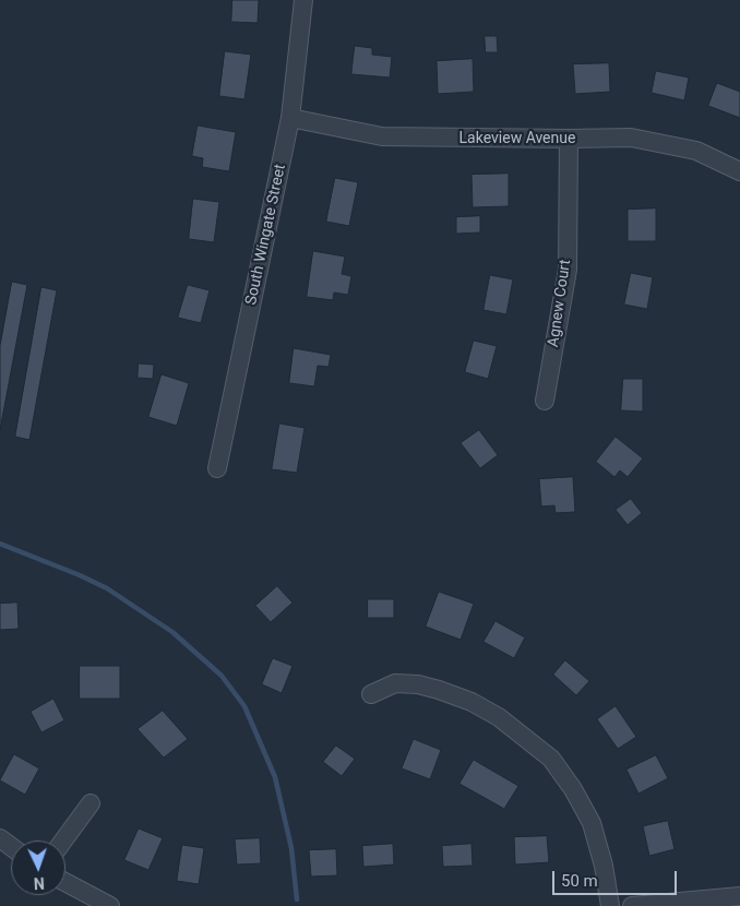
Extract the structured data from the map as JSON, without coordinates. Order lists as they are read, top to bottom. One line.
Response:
{"streets":{"street":["Lakeview Avenue","South Wingate Street","Agnew Court"]},"crossings":[["Lakeview Avenue","South Wingate Street"],["Lakeview Avenue","Agnew Court"]],"scale_bar":"50 m","north":"bottom"}
